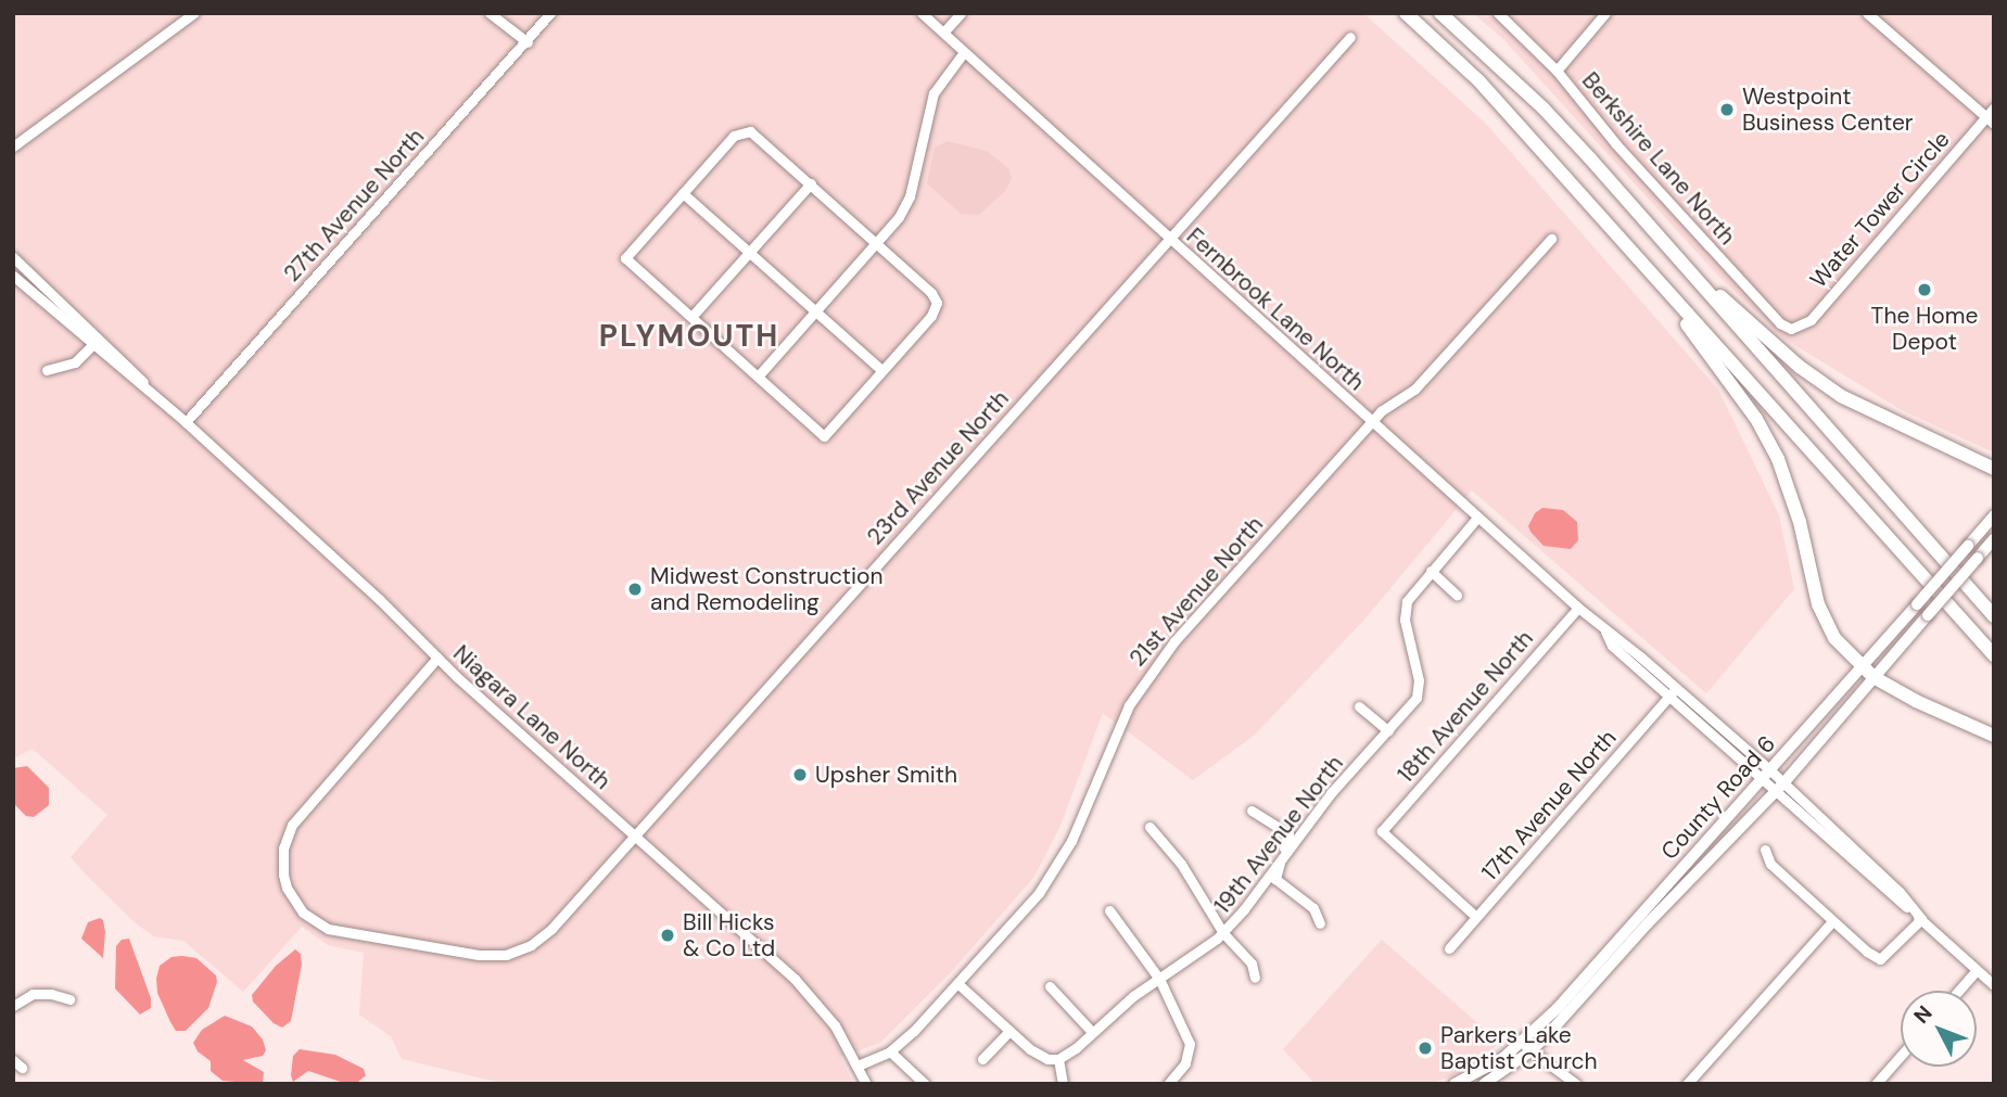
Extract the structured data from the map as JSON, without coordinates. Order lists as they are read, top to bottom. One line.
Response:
{"streets":{"main road":["County Road 6"],"street":["Berkshire Lane North","27th Avenue North","Water Tower Circle","Fernbrook Lane North","23rd Avenue North","21st Avenue North","18th Avenue North","Niagara Lane North","17th Avenue North","19th Avenue North"]},"crossings":[["Berkshire Lane North","Water Tower Circle"],["27th Avenue North","Niagara Lane North"],["Fernbrook Lane North","23rd Avenue North"],["Fernbrook Lane North","21st Avenue North"],["Fernbrook Lane North","18th Avenue North"],["Fernbrook Lane North","County Road 6"],["Fernbrook Lane North","17th Avenue North"],["Fernbrook Lane North","19th Avenue North"],["23rd Avenue North","Niagara Lane North"],["21st Avenue North","Niagara Lane North"],["18th Avenue North","17th Avenue North"]],"districts":["PLYMOUTH"],"places":["Westpoint Business Center","The Home Depot","Midwest Construction and Remodeling","Upsher Smith","Bill Hicks & Co Ltd","Parkers Lake Baptist Church"],"north":"top left"}
